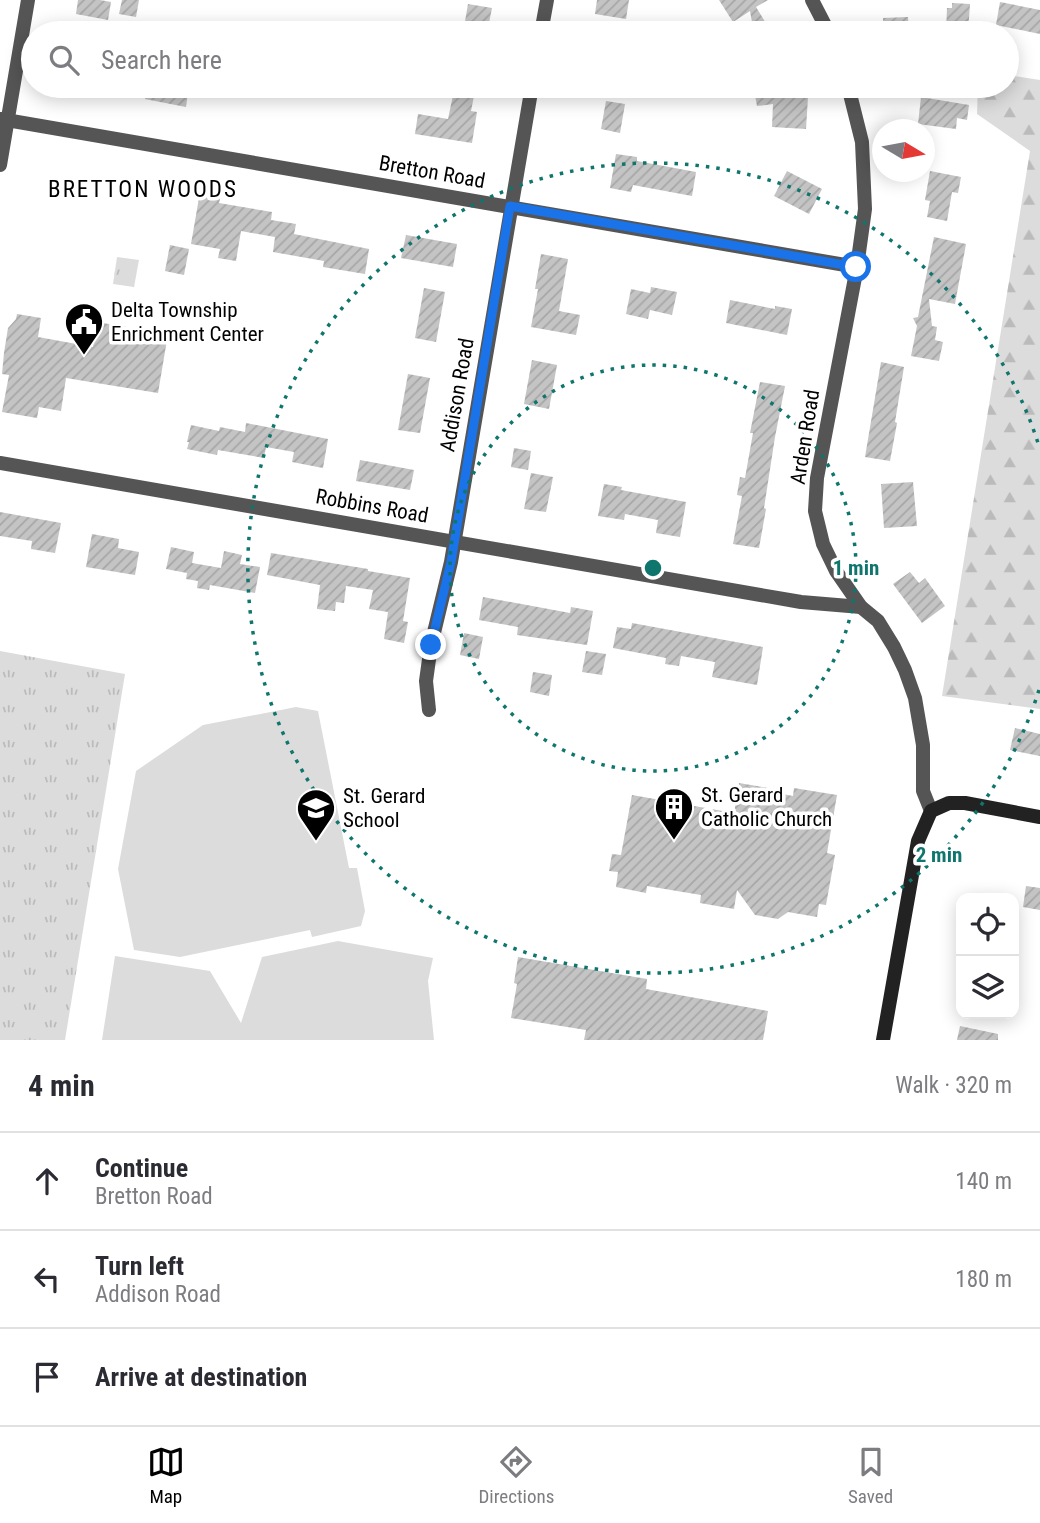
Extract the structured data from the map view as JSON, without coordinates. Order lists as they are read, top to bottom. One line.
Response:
{"streets":{"street":["Bretton Road","Addison Road","Arden Road","Robbins Road"]},"crossings":[["Bretton Road","Addison Road"],["Bretton Road","Arden Road"],["Addison Road","Robbins Road"],["Arden Road","Robbins Road"]],"districts":["BRETTON WOODS"],"places":{"public building":["Delta Township Enrichment Center"],"building":["St. Gerard Catholic Church"],"school or university":["St. Gerard School"]},"north":"right","page":{"search":"Search here","heading":["4 min","Walk · 320 m"],"list":[["Continue","Bretton Road","140 m"],["Turn left","Addison Road","180 m"],"Arrive at destination"],"nav":["Map","Directions","Saved"]},"rings":["1 min","2 min"]}
